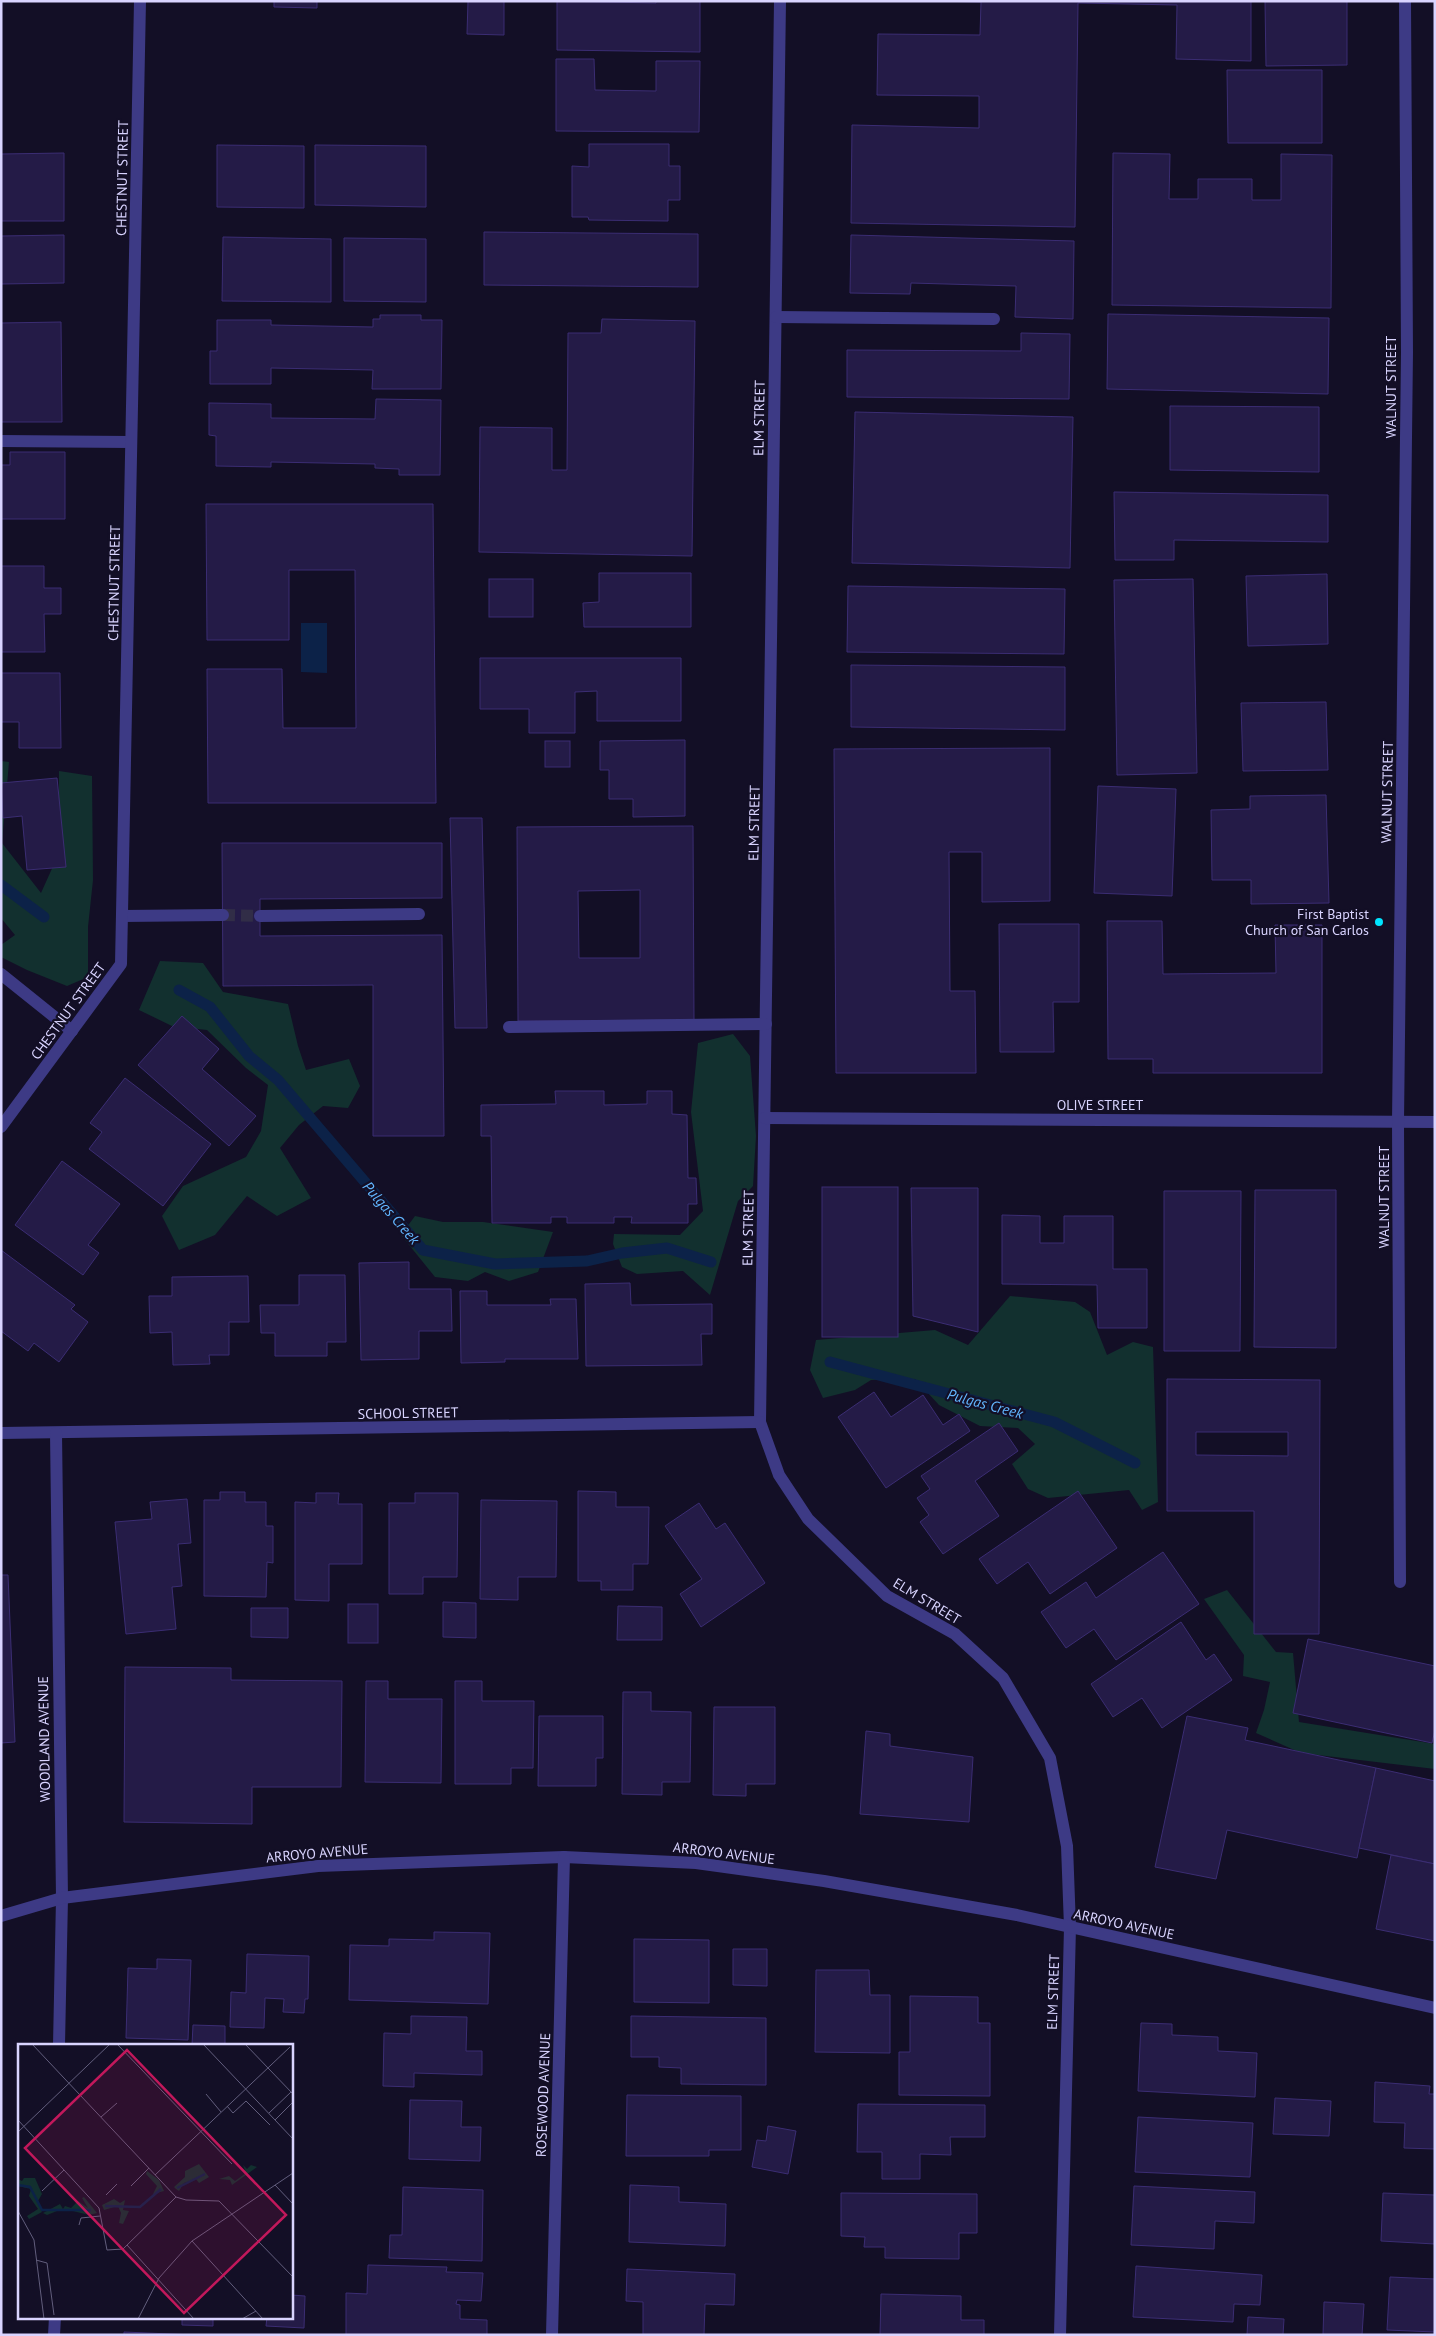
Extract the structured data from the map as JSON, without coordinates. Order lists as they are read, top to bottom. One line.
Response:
{"streets":{"street":["CHESTNUT STREET","WALNUT STREET","ELM STREET","OLIVE STREET","SCHOOL STREET","WOODLAND AVENUE","ARROYO AVENUE","ROSEWOOD AVENUE"]},"crossings":[["WALNUT STREET","OLIVE STREET"],["ELM STREET","OLIVE STREET"],["ELM STREET","SCHOOL STREET"],["ELM STREET","ARROYO AVENUE"],["SCHOOL STREET","WOODLAND AVENUE"],["WOODLAND AVENUE","ARROYO AVENUE"],["ARROYO AVENUE","ROSEWOOD AVENUE"]],"water":["Pulgas Creek"],"places":["First Baptist Church of San Carlos"]}
